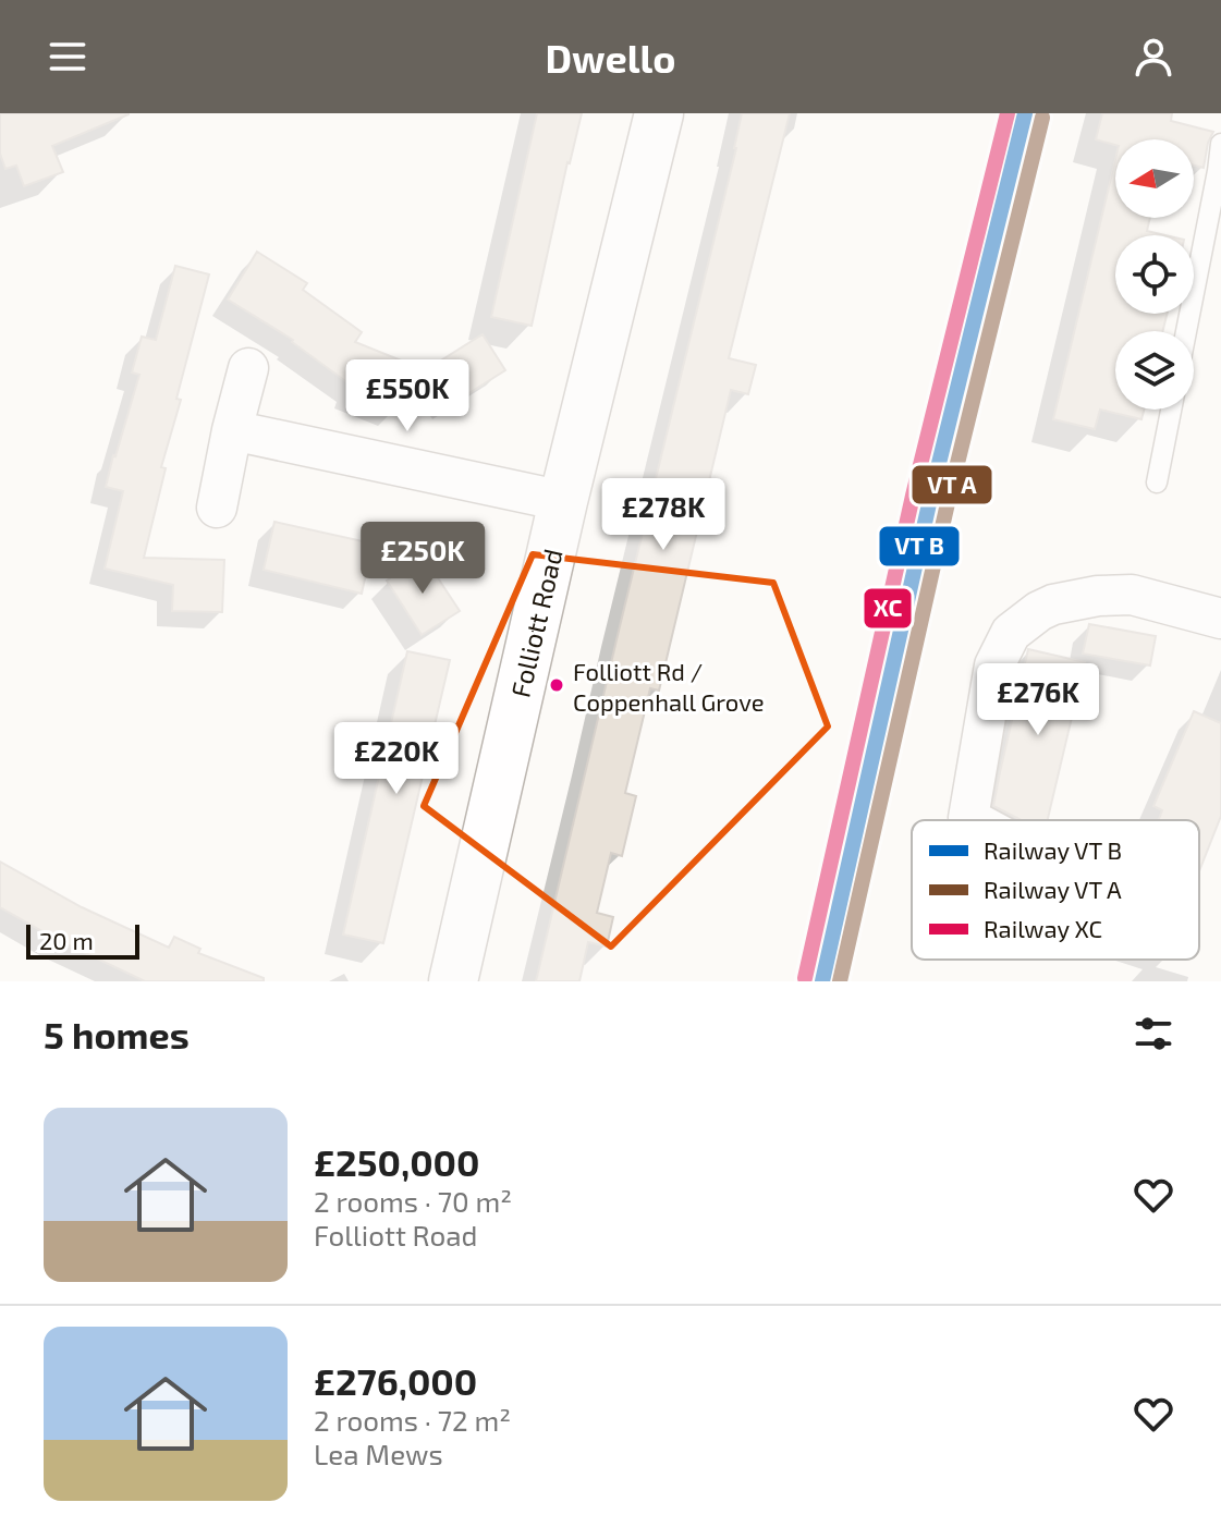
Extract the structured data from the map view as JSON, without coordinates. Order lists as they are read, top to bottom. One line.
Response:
{"streets":{"street":["Folliott Road"]},"places":["Folliott Rd / Coppenhall Grove"],"lines":["rail line XC"],"legend":["Railway VT B","Railway VT A","Railway XC"],"scale_bar":"20 m","north":"left","page":{"header":"Dwello","price":["£550K","£278K","£250K","£276K","£220K"],"scale":"20 m","heading":"5 homes","list":[{"name":"£250,000","note":"2 rooms · 70 m² · Folliott Road"},{"name":"£276,000","note":"2 rooms · 72 m² · Lea Mews"}]}}
